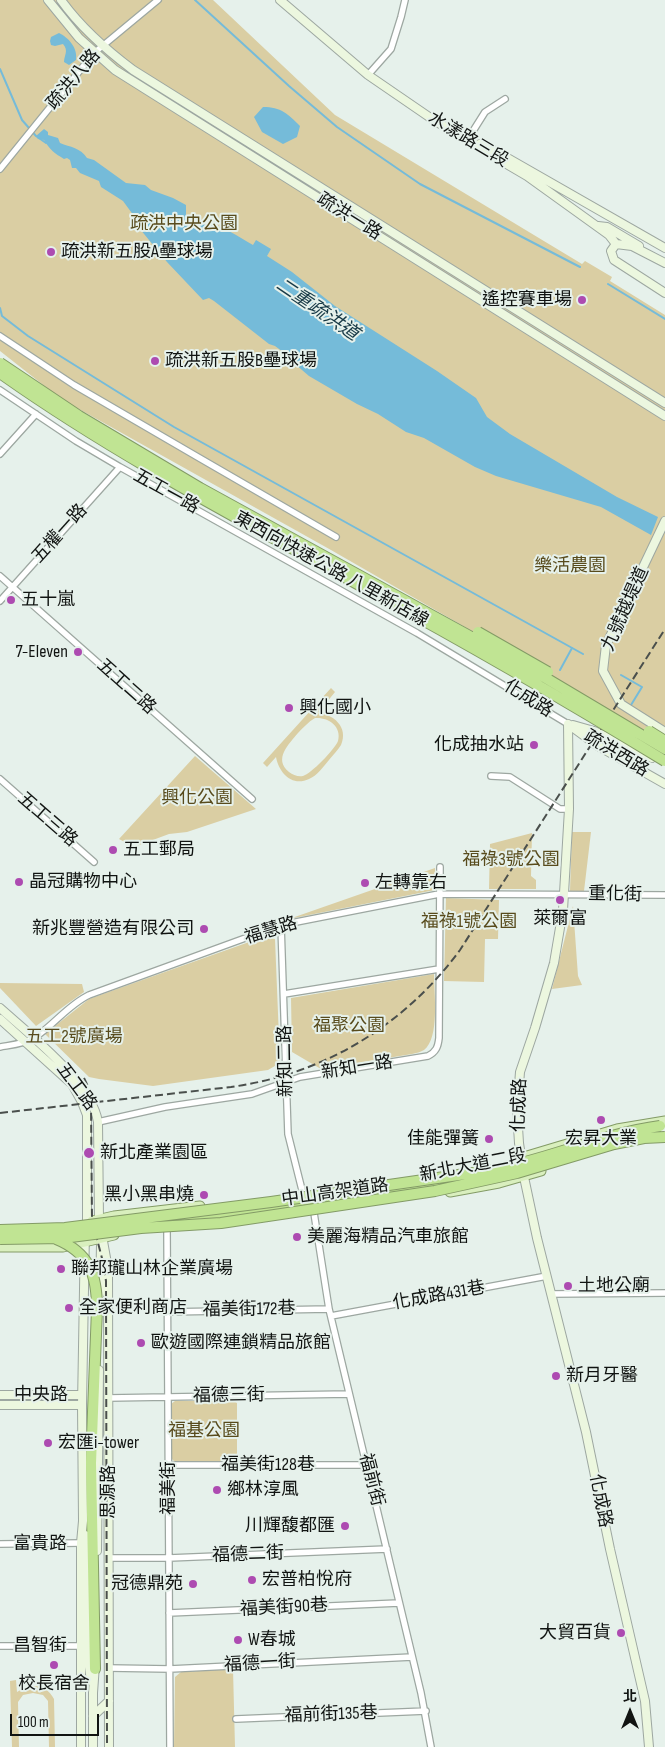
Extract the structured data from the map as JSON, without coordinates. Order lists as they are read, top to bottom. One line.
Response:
{"streets":{"highway":["東西向快速公路 八里新店線","中山高架道路"],"main road":["新北大道二段"],"street":["疏洪八路","水漾路三段","疏洪一路","五工一路","五權一路","九號越堤道","五工二路","化成路","疏洪西路","五工三路","重化街","福慧路","新知二路","新知一路","五工路","化成路431巷","福美街172巷","中央路","福德三街","福美街128巷","福前街","福美街","思源路","富貴路","福德二街","福美街90巷","昌智街","福德一街","福前街135巷"]},"crossings":[["疏洪八路","疏洪一路"],["五工一路","五權一路"],["五工一路","化成路"],["五權一路","五工二路"],["化成路","疏洪西路"],["化成路","重化街"],["化成路","福慧路"],["化成路","新北大道二段"],["化成路","化成路431巷"],["重化街","福慧路"],["福慧路","新知二路"],["福慧路","新知一路"],["福慧路","五工路"],["新知二路","新知一路"],["新知二路","新北大道二段"],["新知一路","五工路"],["五工路","新北大道二段"],["五工路","思源路"],["新北大道二段","福前街"],["新北大道二段","福美街"],["新北大道二段","思源路"],["化成路431巷","福前街"],["福美街172巷","福前街"],["福美街172巷","福美街"],["中央路","思源路"],["福德三街","福前街"],["福德三街","福美街"],["福德三街","思源路"],["福美街128巷","福前街"],["福美街128巷","福美街"],["福前街","福德二街"],["福前街","福美街90巷"],["福前街","福德一街"],["福前街","福前街135巷"],["福美街","福德二街"],["福美街","福美街90巷"],["福美街","福德一街"],["思源路","富貴路"],["思源路","福德二街"],["思源路","昌智街"],["思源路","福德一街"]],"water":["二重疏洪道"],"parks":["疏洪中央公園","樂活農園","興化公園","福祿3號公園","福祿1號公園","福聚公園","五工2號廣場","福基公園"],"places":["疏洪新五股A壘球場","遙控賽車場","疏洪新五股B壘球場","五十嵐","7-Eleven","興化國小","化成抽水站","五工郵局","晶冠購物中心","左轉靠右","萊爾富","新兆豐營造有限公司","宏昇大業","佳能彈簧","新北產業園區","黑小黑串燒","美麗海精品汽車旅館","聯邦瓏山林企業廣場","土地公廟","全家便利商店","歐遊國際連鎖精品旅館","新月牙醫","宏匯i-tower","鄉林淳風","川輝馥都匯","宏普柏悅府","冠德鼎苑","大貿百貨","W春城","校長宿舍"],"scale_bar":"100 m","north":"top"}
